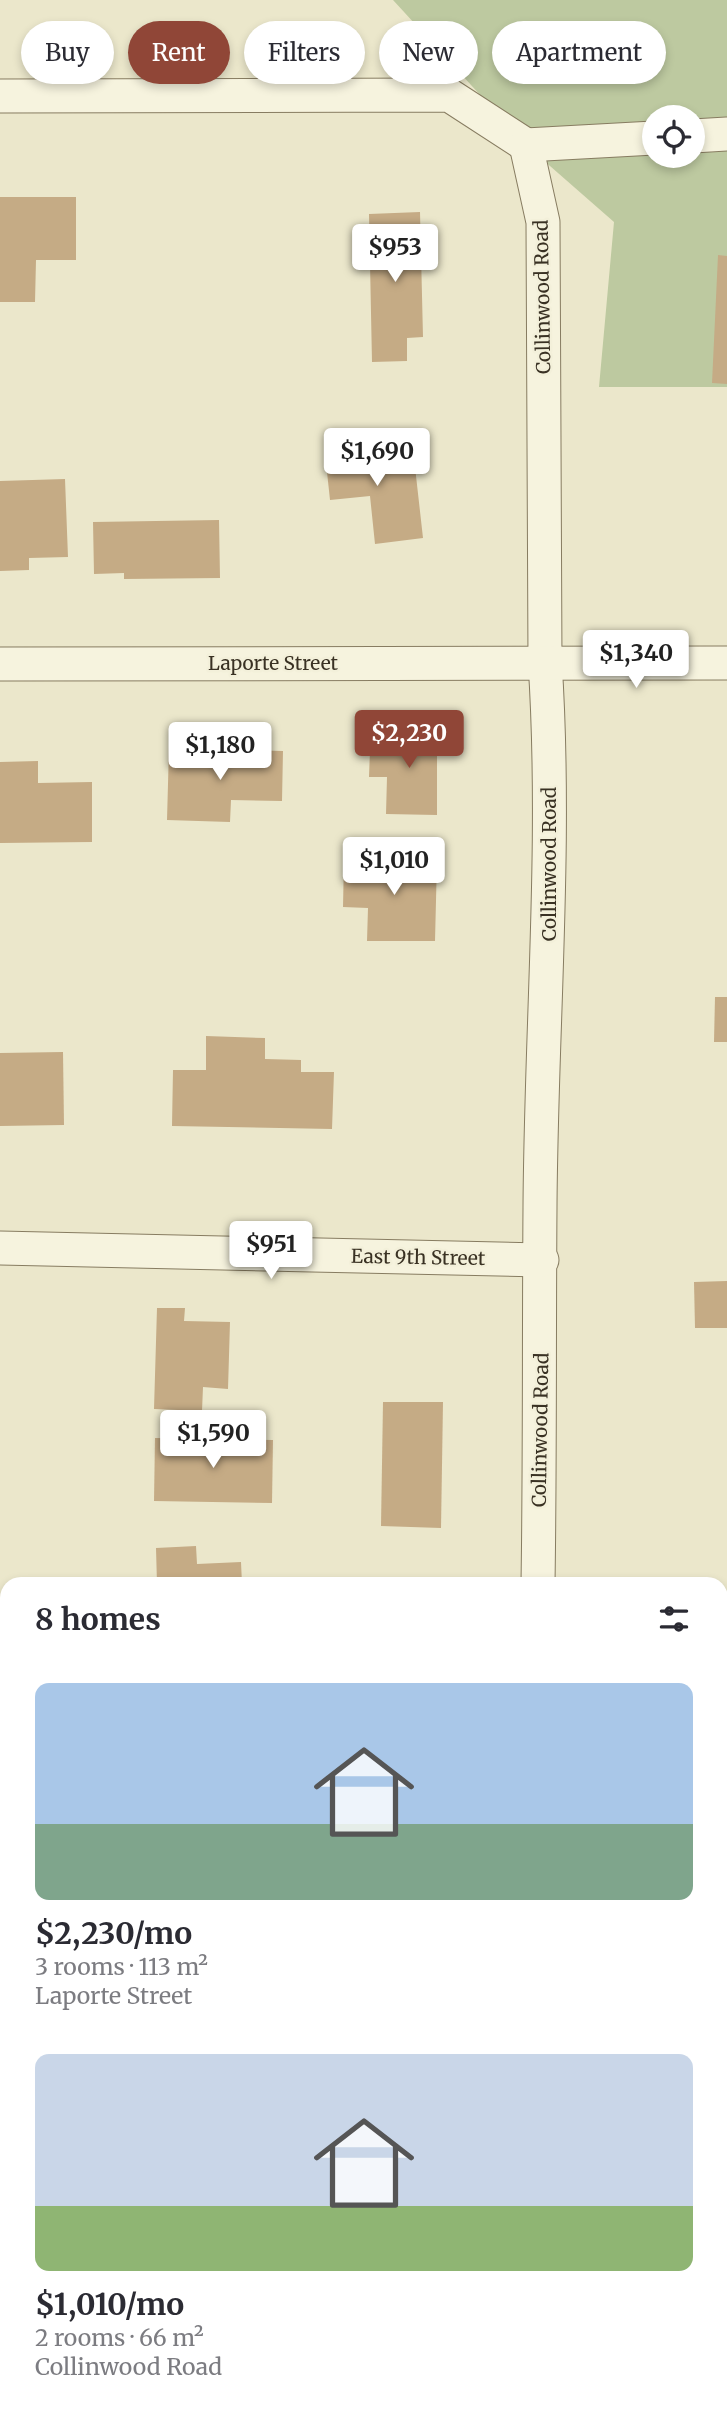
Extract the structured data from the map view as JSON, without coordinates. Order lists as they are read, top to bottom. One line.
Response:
{"streets":{"street":["Collinwood Road","Laporte Street","East 9th Street"]},"crossings":[["Collinwood Road","Laporte Street"],["Collinwood Road","East 9th Street"]],"page":{"chip":["Buy","Rent","Filters","New","Apartment"],"price":["$953","$1,690","$1,340","$2,230","$1,180","$1,010","$951","$1,590"],"heading":"8 homes","list":[{"name":"$2,230/mo","note":"3 rooms · 113 m² · Laporte Street"},{"name":"$1,010/mo","note":"2 rooms · 66 m² · Collinwood Road"}]}}
